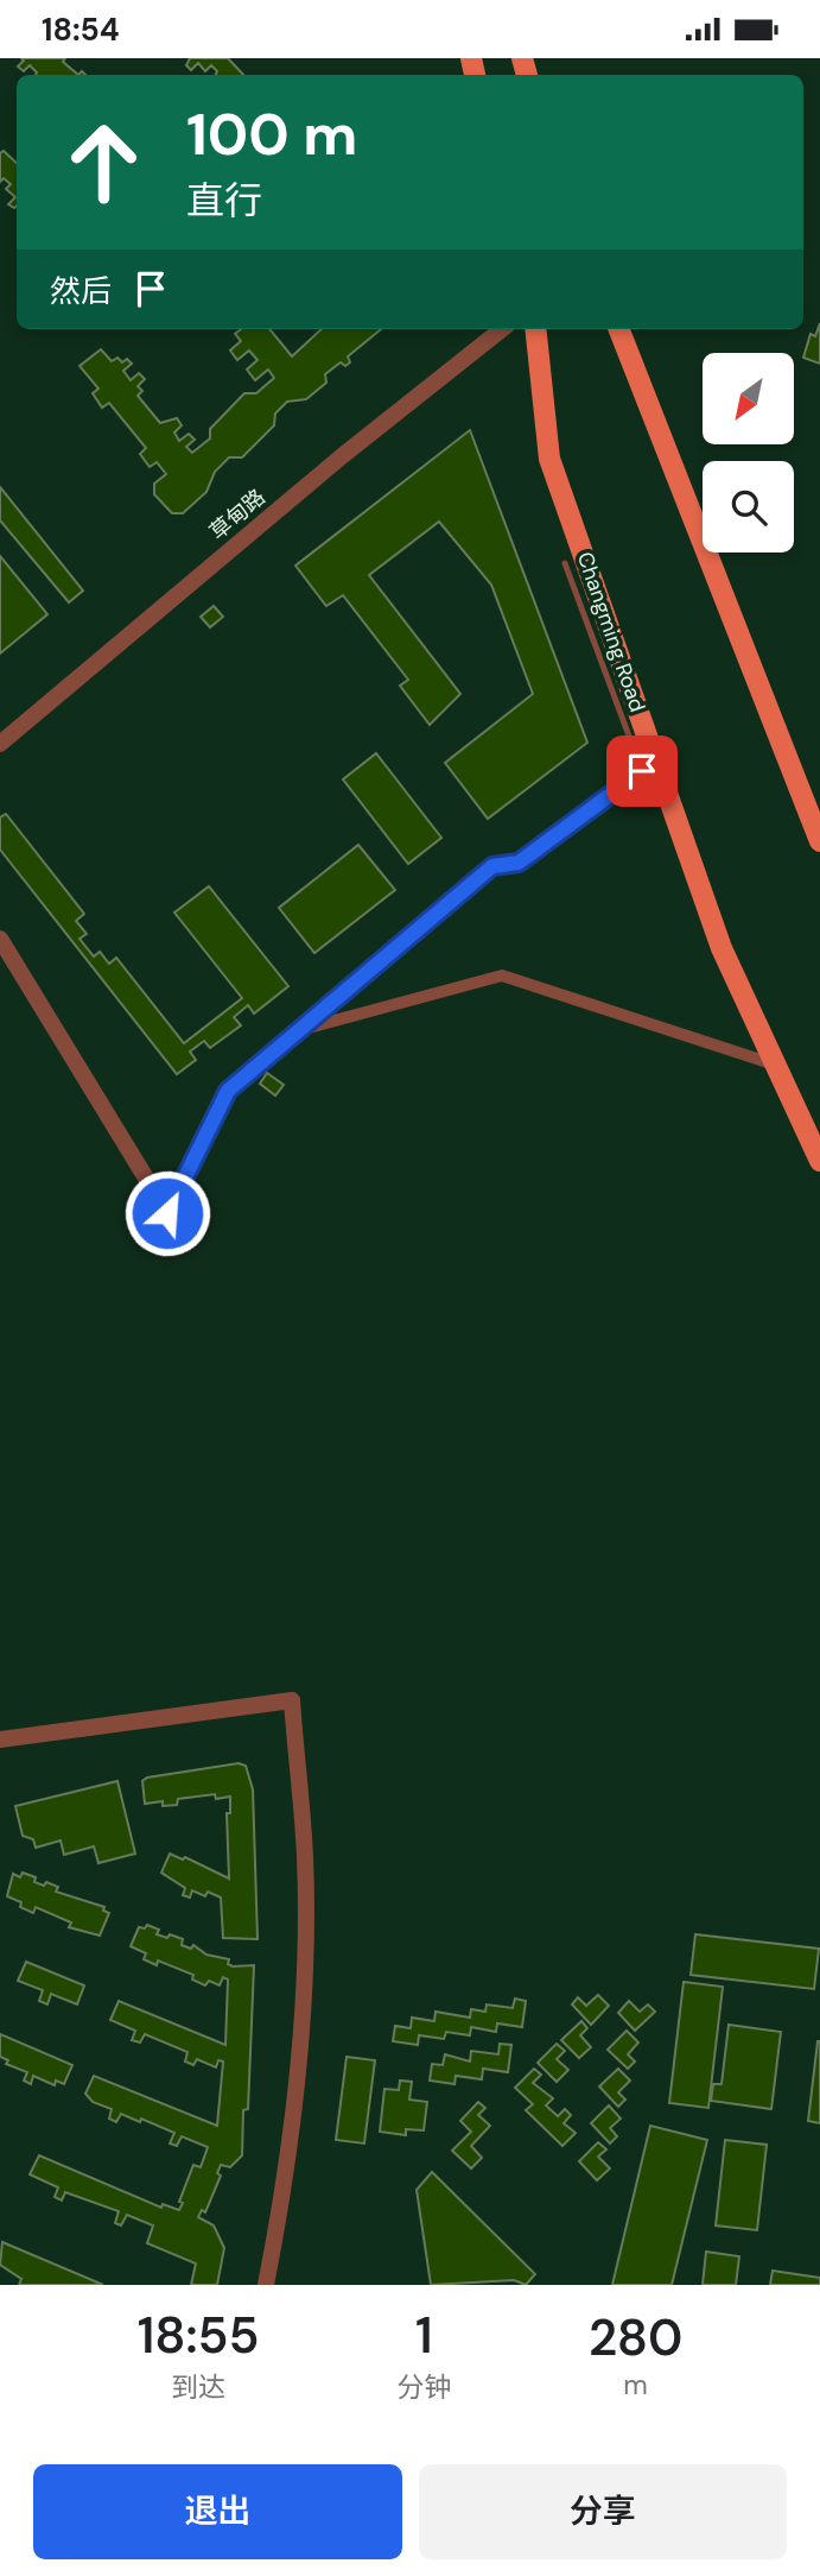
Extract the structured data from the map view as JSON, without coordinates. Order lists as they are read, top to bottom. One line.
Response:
{"streets":{"main road":["Changming Road"],"street":["草甸路"]},"north":"bottom left","page":{"status":"18:54","turn":["100 m","直行"],"then":"然后","eta":["18:55","到达","1","分钟","280","m"],"buttons":["退出","分享"]}}
